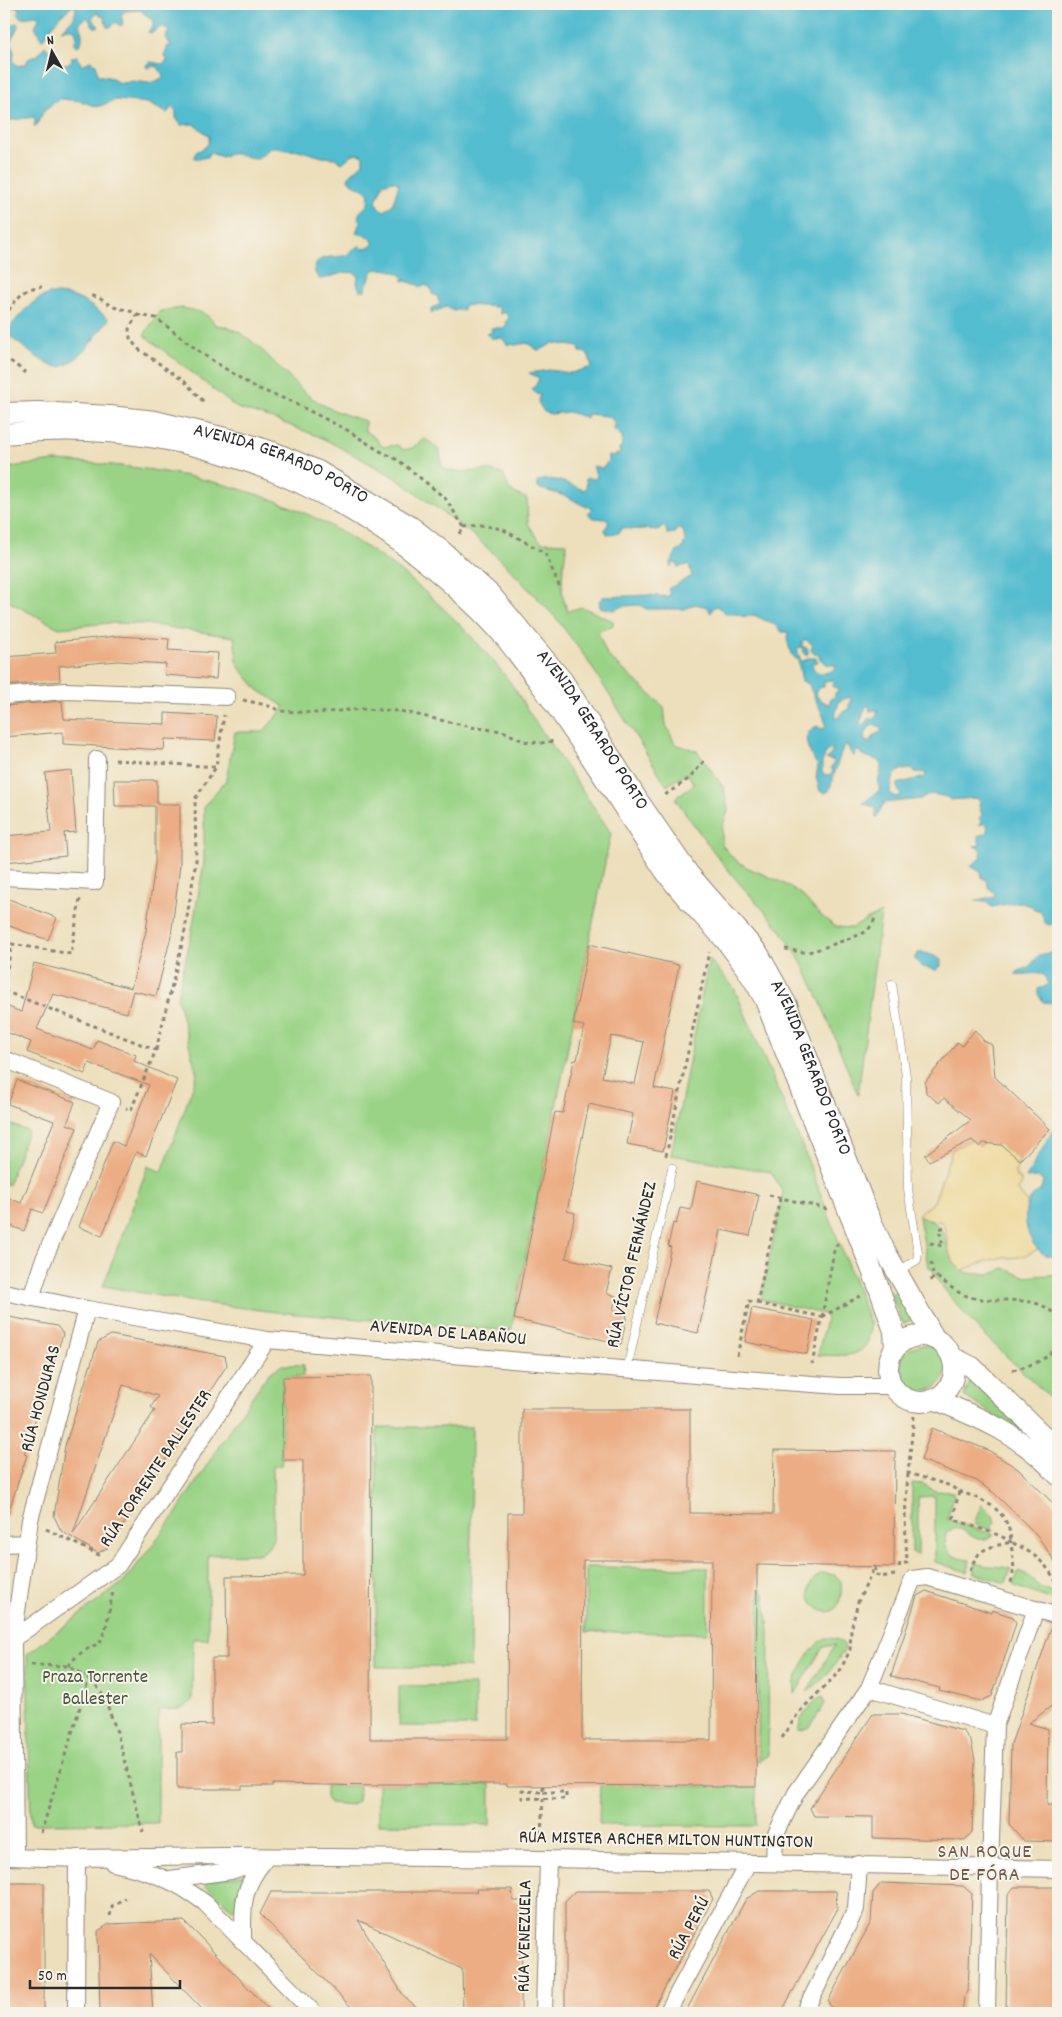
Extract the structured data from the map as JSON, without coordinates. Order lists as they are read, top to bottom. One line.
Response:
{"streets":{"street":["AVENIDA GERARDO PORTO","AVENIDA DE LABAÑOU","RÚA HONDURAS","RÚA TORRENTE BALLESTER","RÚA MISTER ARCHER MILTON HUNTINGTON","RÚA PERÚ","RÚA VENEZUELA"],"lane":["RÚA VÍCTOR FERNÁNDEZ"]},"crossings":[["AVENIDA GERARDO PORTO","AVENIDA DE LABAÑOU"],["RÚA VÍCTOR FERNÁNDEZ","AVENIDA DE LABAÑOU"],["AVENIDA DE LABAÑOU","RÚA HONDURAS"],["AVENIDA DE LABAÑOU","RÚA TORRENTE BALLESTER"],["RÚA HONDURAS","RÚA TORRENTE BALLESTER"],["RÚA MISTER ARCHER MILTON HUNTINGTON","RÚA PERÚ"],["RÚA MISTER ARCHER MILTON HUNTINGTON","RÚA VENEZUELA"]],"districts":["SAN ROQUE DE FÓRA"],"parks":["Praza Torrente Ballester"],"scale_bar":"50 m","north":"top"}
